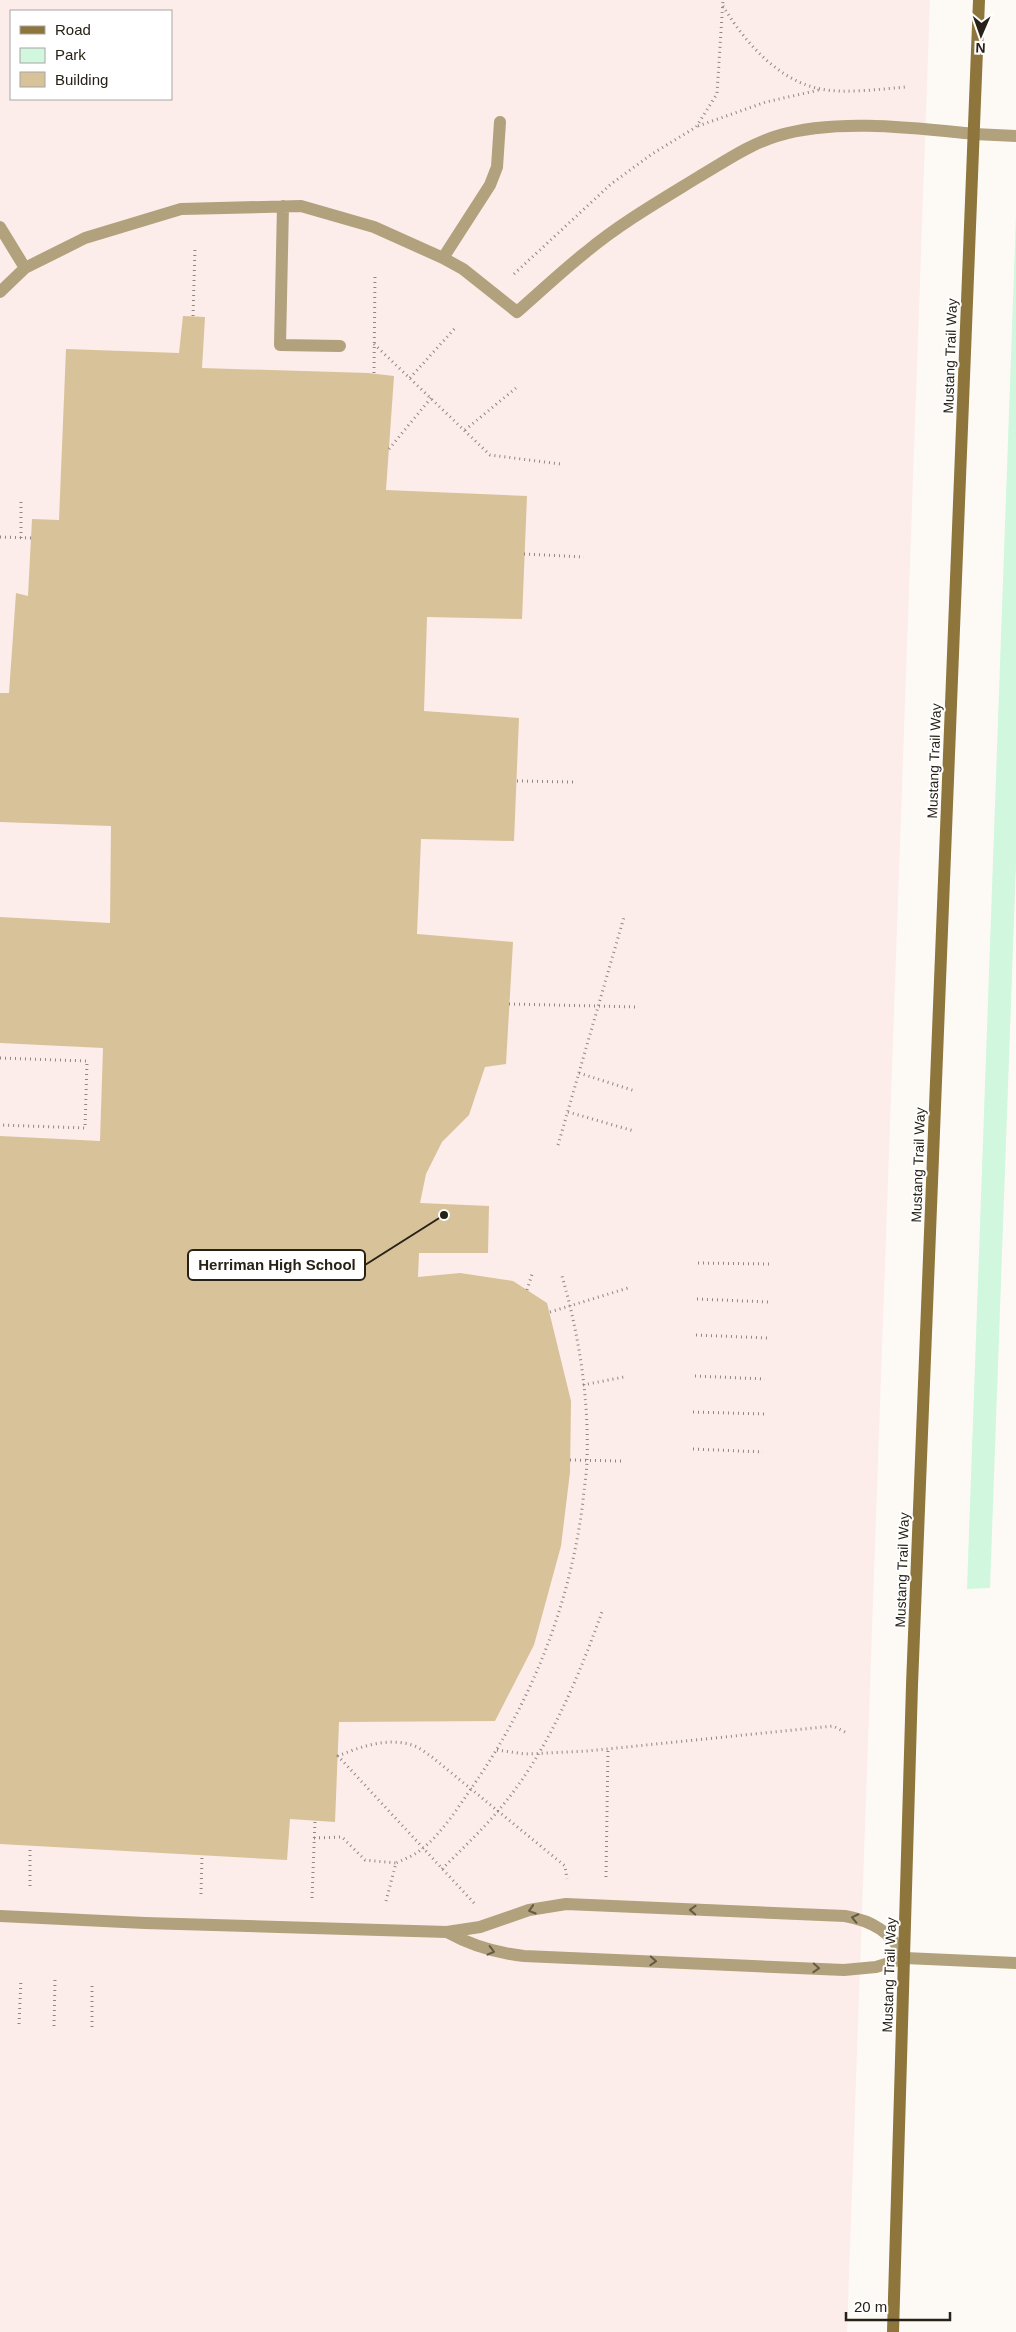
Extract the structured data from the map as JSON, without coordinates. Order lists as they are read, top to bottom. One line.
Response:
{"streets":{"main road":["Mustang Trail Way"]},"places":["Herriman High School"],"legend":["Road","Park","Building"],"scale_bar":"20 m","north":"bottom"}
